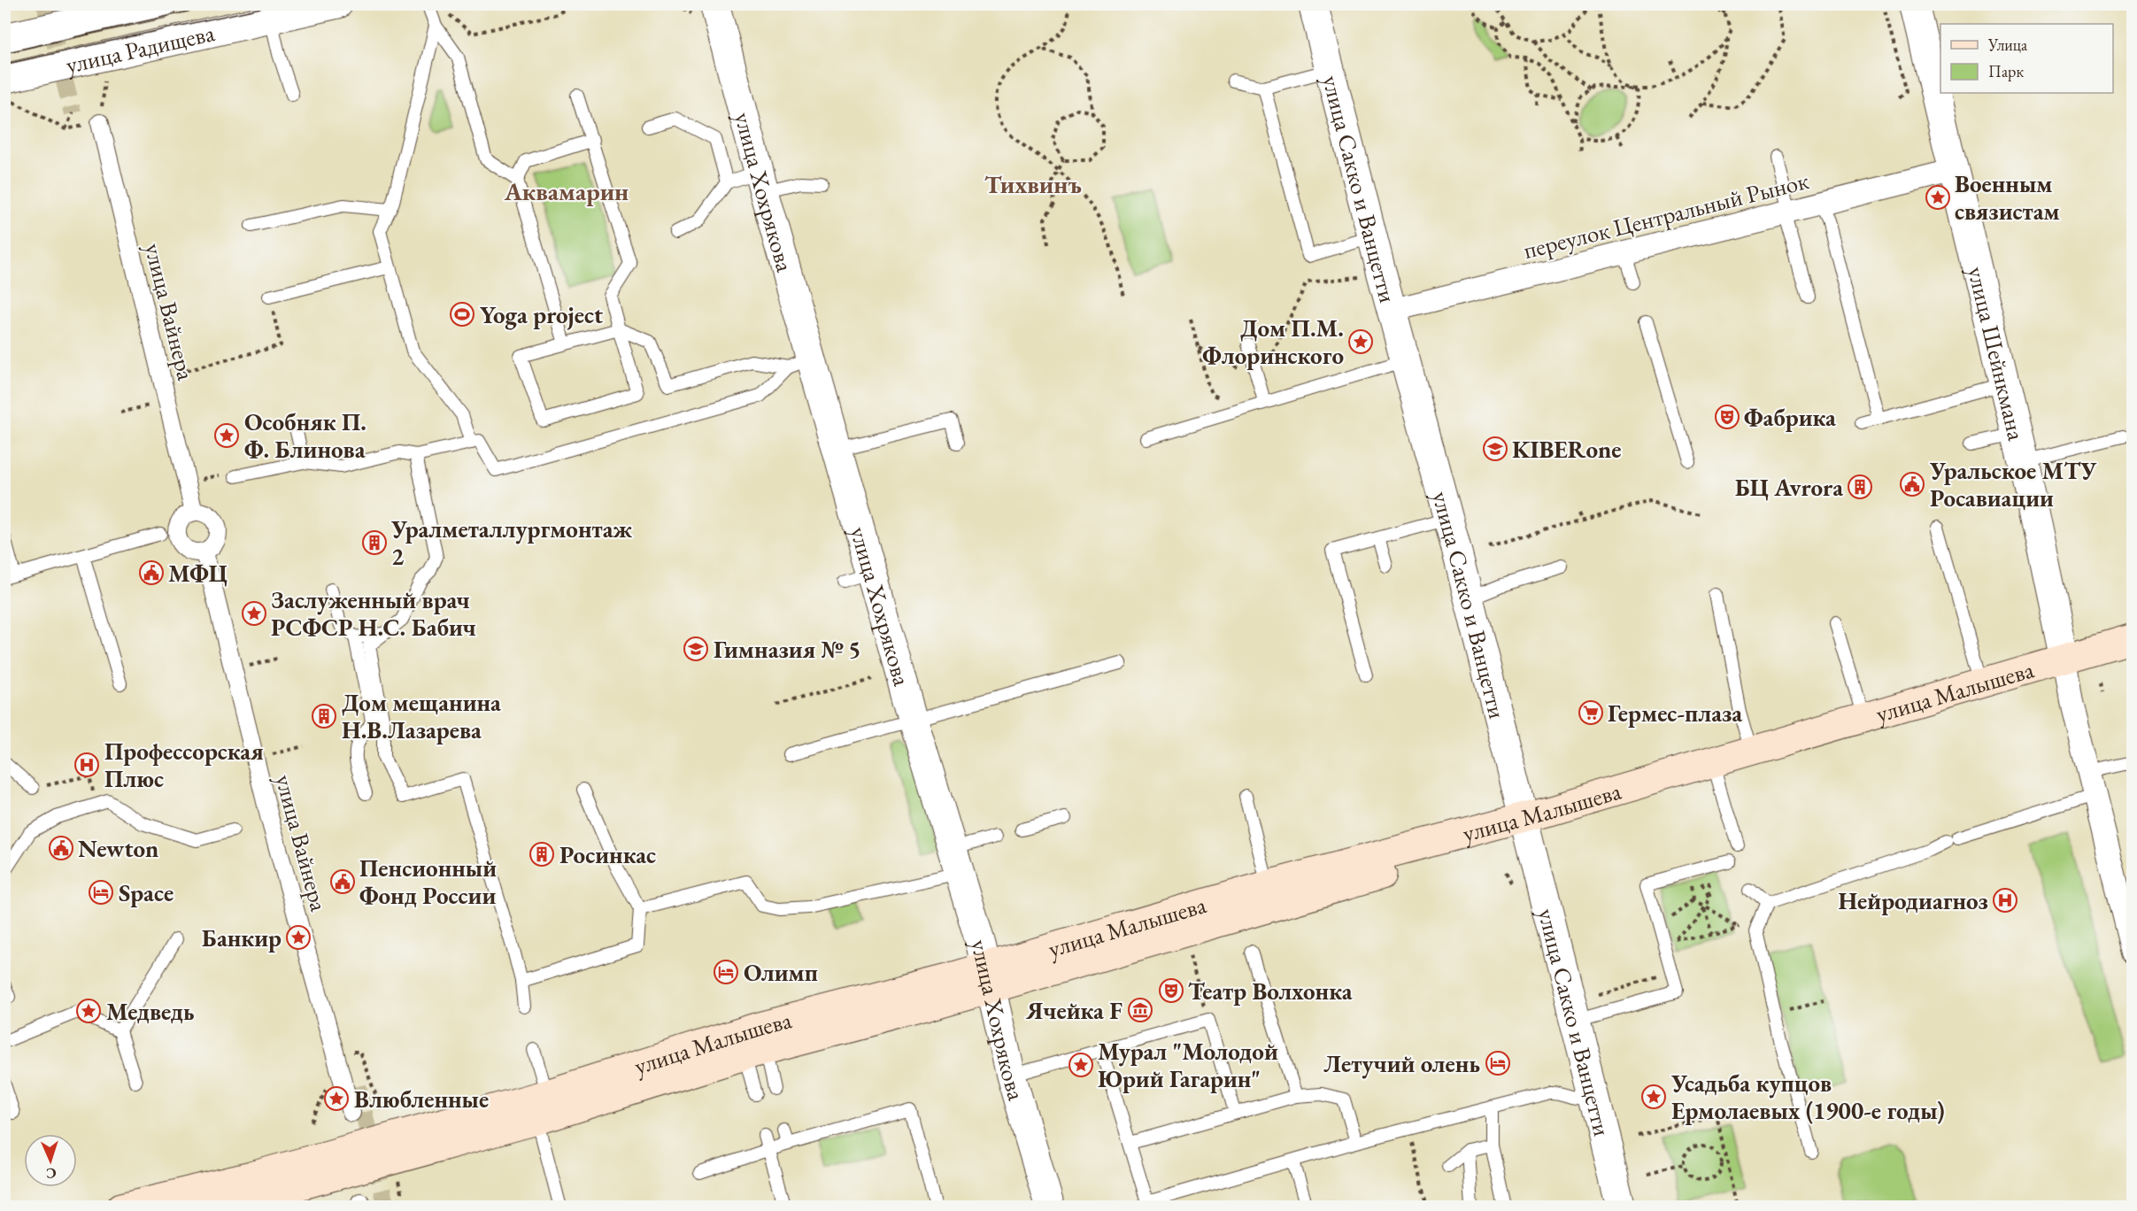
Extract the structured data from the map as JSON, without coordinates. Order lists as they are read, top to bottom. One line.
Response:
{"streets":{"main road":["улица Малышева"],"street":["улица Радищева","улица Сакко и Ванцетти","улица Хохрякова","переулок Центральный Рынок","улица Вайнера","улица Шейнкмана"]},"crossings":[["улица Сакко и Ванцетти","переулок Центральный Рынок"],["улица Сакко и Ванцетти","улица Малышева"],["улица Хохрякова","улица Малышева"],["переулок Центральный Рынок","улица Шейнкмана"],["улица Шейнкмана","улица Малышева"]],"districts":["Тихвинъ","Аквамарин"],"places":{"place":["Военным связистам","Дом П.М. Флоринского","Особняк П. Ф. Блинова","Заслуженный врач РСФСР Н.С. Бабич","Банкир","Медведь","Мурал \"Молодой Юрий Гагарин\"","Усадьба купцов Ермолаевых (1900-е годы)","Влюбленные"],"sports":["Yoga projeсt"],"theatre":["Фабрика","Театр Волхонка"],"school or university":["KIBERone","Гимназия № 5"],"public building":["Уральское МТУ Росавиации","МФЦ","Newton","Пенсионный Фонд России"],"building":["БЦ Avrora","Уралметаллургмонтаж 2","Дом мещанина Н.В.Лазарева","Росинкас"],"supermarket":["Гермес-плаза"],"hospital":["Профессорская Плюс","Нейродиагноз"],"hotel":["Space","Олимп","Летучий олень"],"museum":["Ячейка F"]},"legend":["Улица","Парк"],"north":"bottom"}
